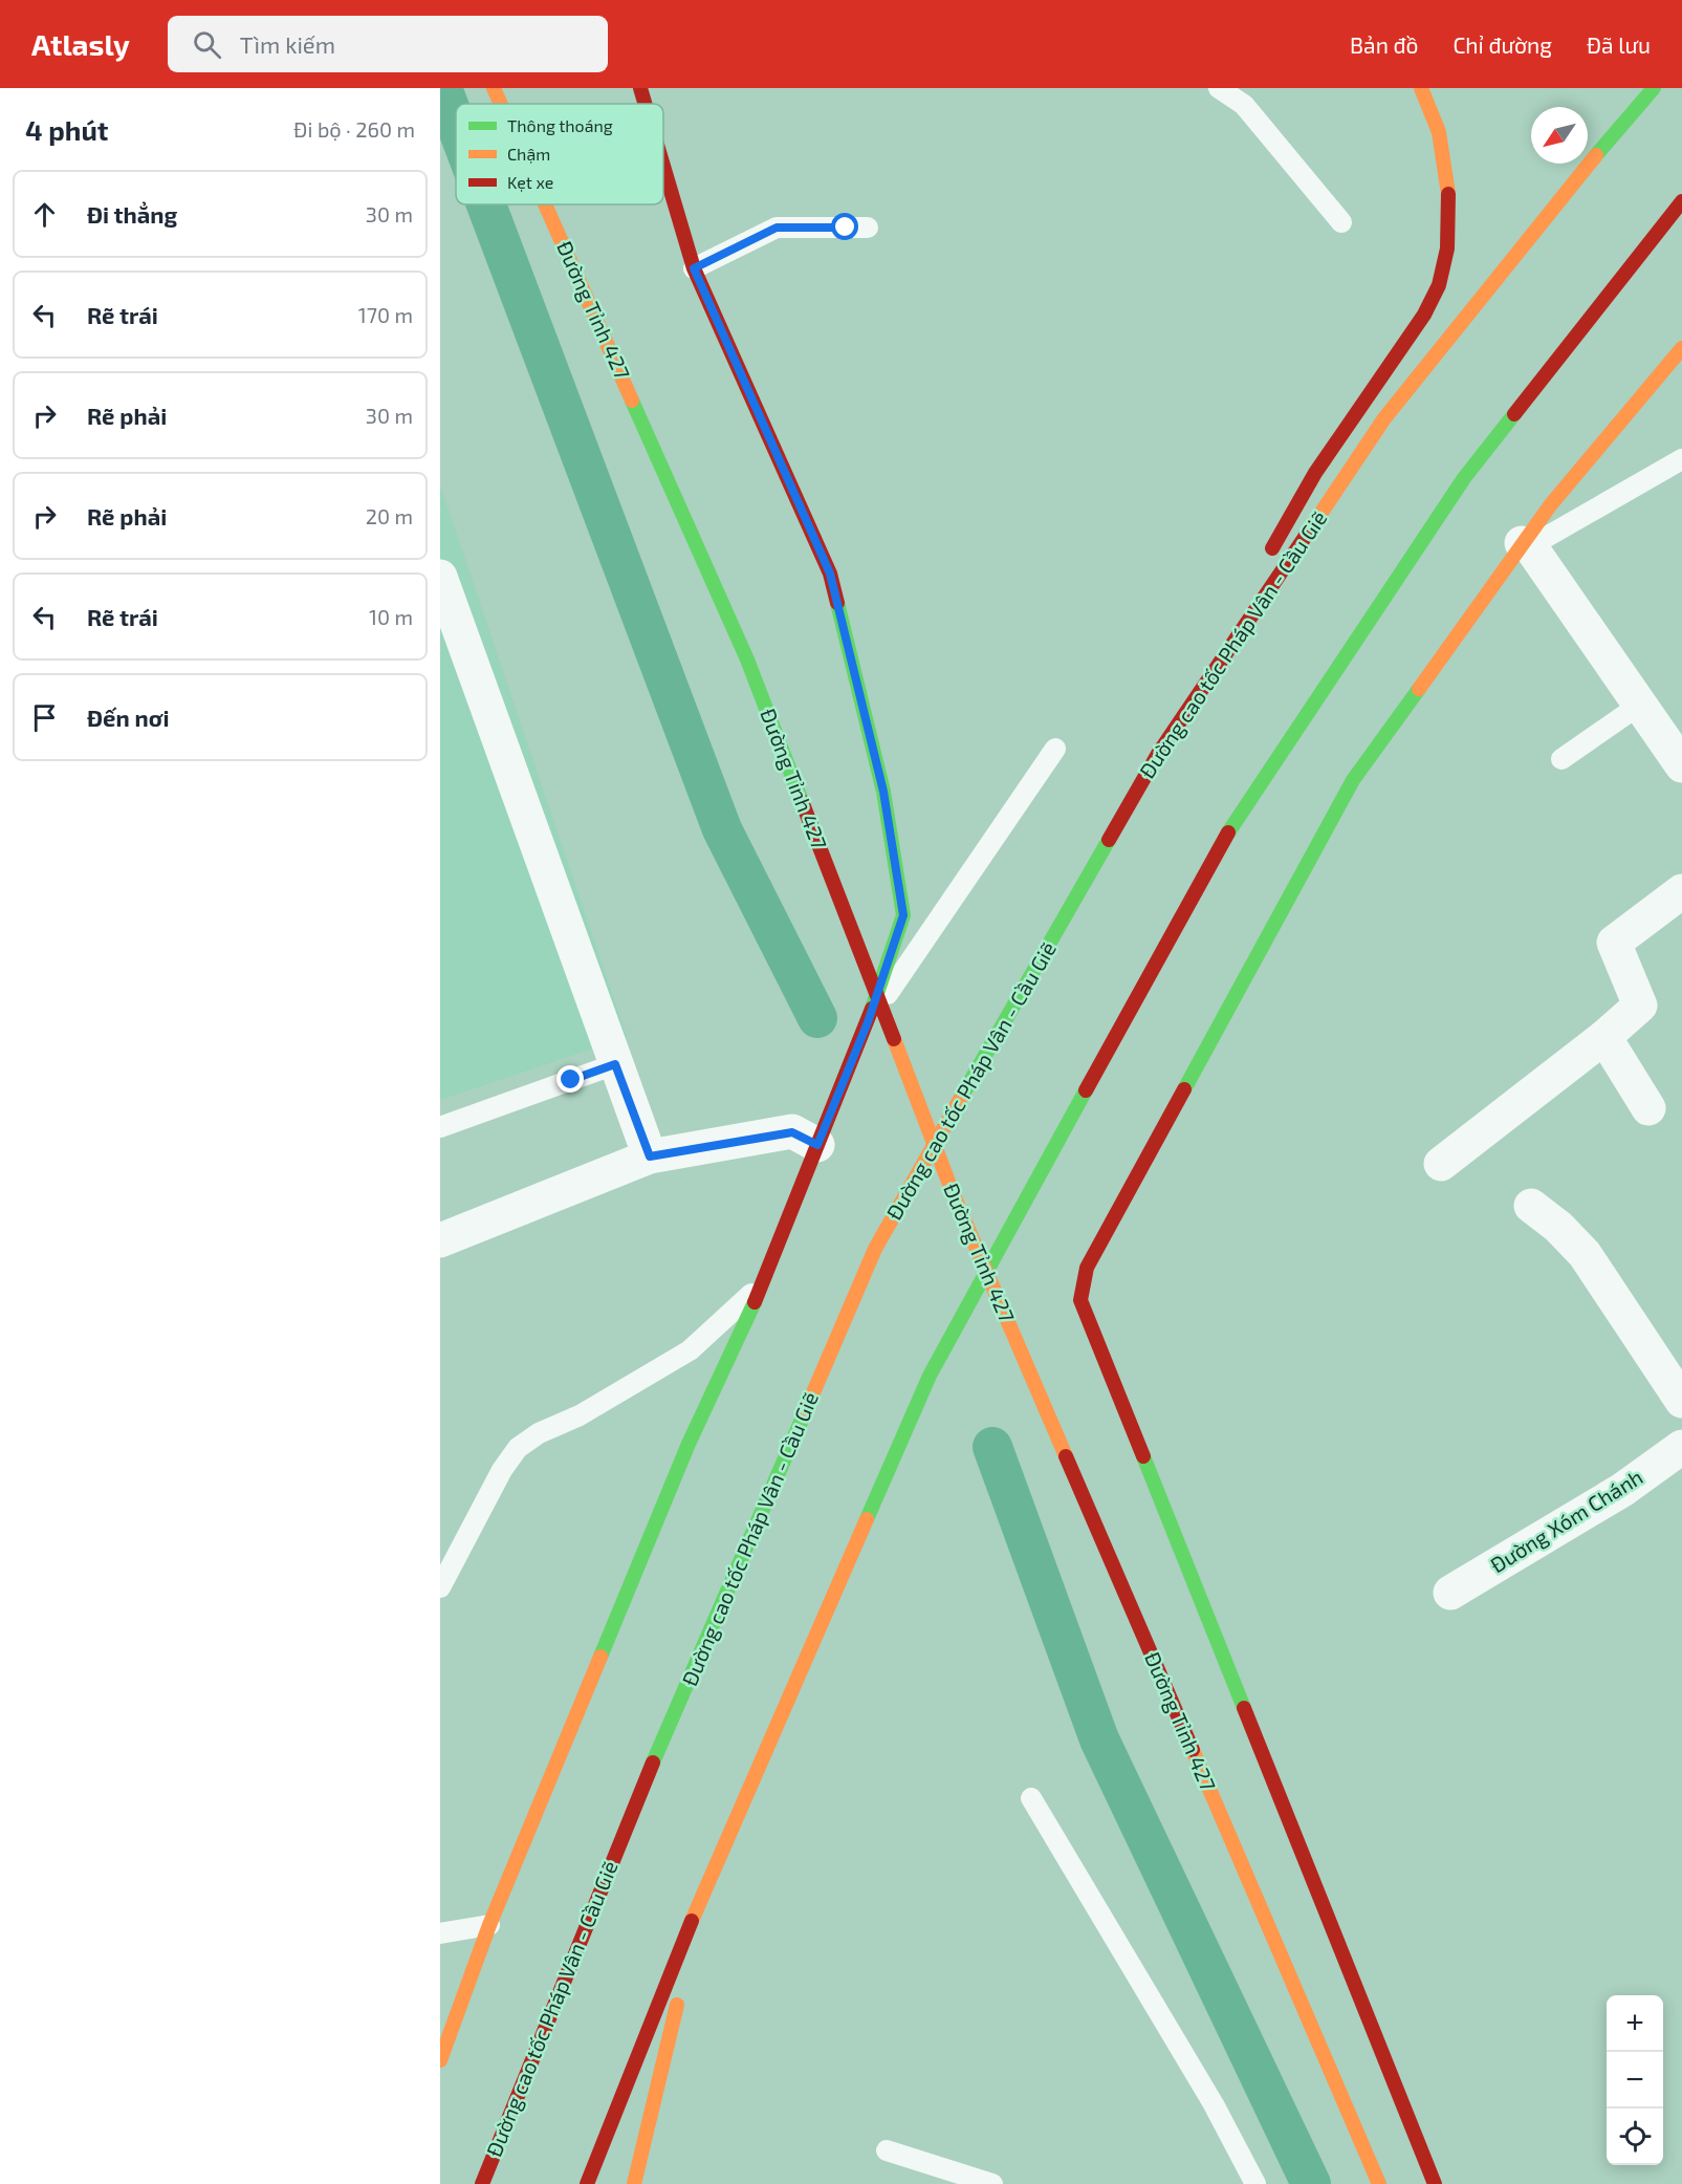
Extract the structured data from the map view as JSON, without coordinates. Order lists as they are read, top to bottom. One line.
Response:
{"streets":{"main road":["Đường Tỉnh 427","Đường cao tốc Pháp Vân - Cầu Giẽ"],"street":["Đường Xóm Chánh"]},"legend":["Thông thoáng","Chậm","Kẹt xe"],"north":"bottom left","page":{"header":"Atlasly","search":"Tìm kiếm","nav":["Bản đồ","Chỉ đường","Đã lưu"],"heading":["4 phút","Đi bộ · 260 m"],"list":[["Đi thẳng","30 m"],["Rẽ trái","170 m"],["Rẽ phải","30 m"],["Rẽ phải","20 m"],["Rẽ trái","10 m"],"Đến nơi"],"map_buttons":["+","−"]}}
